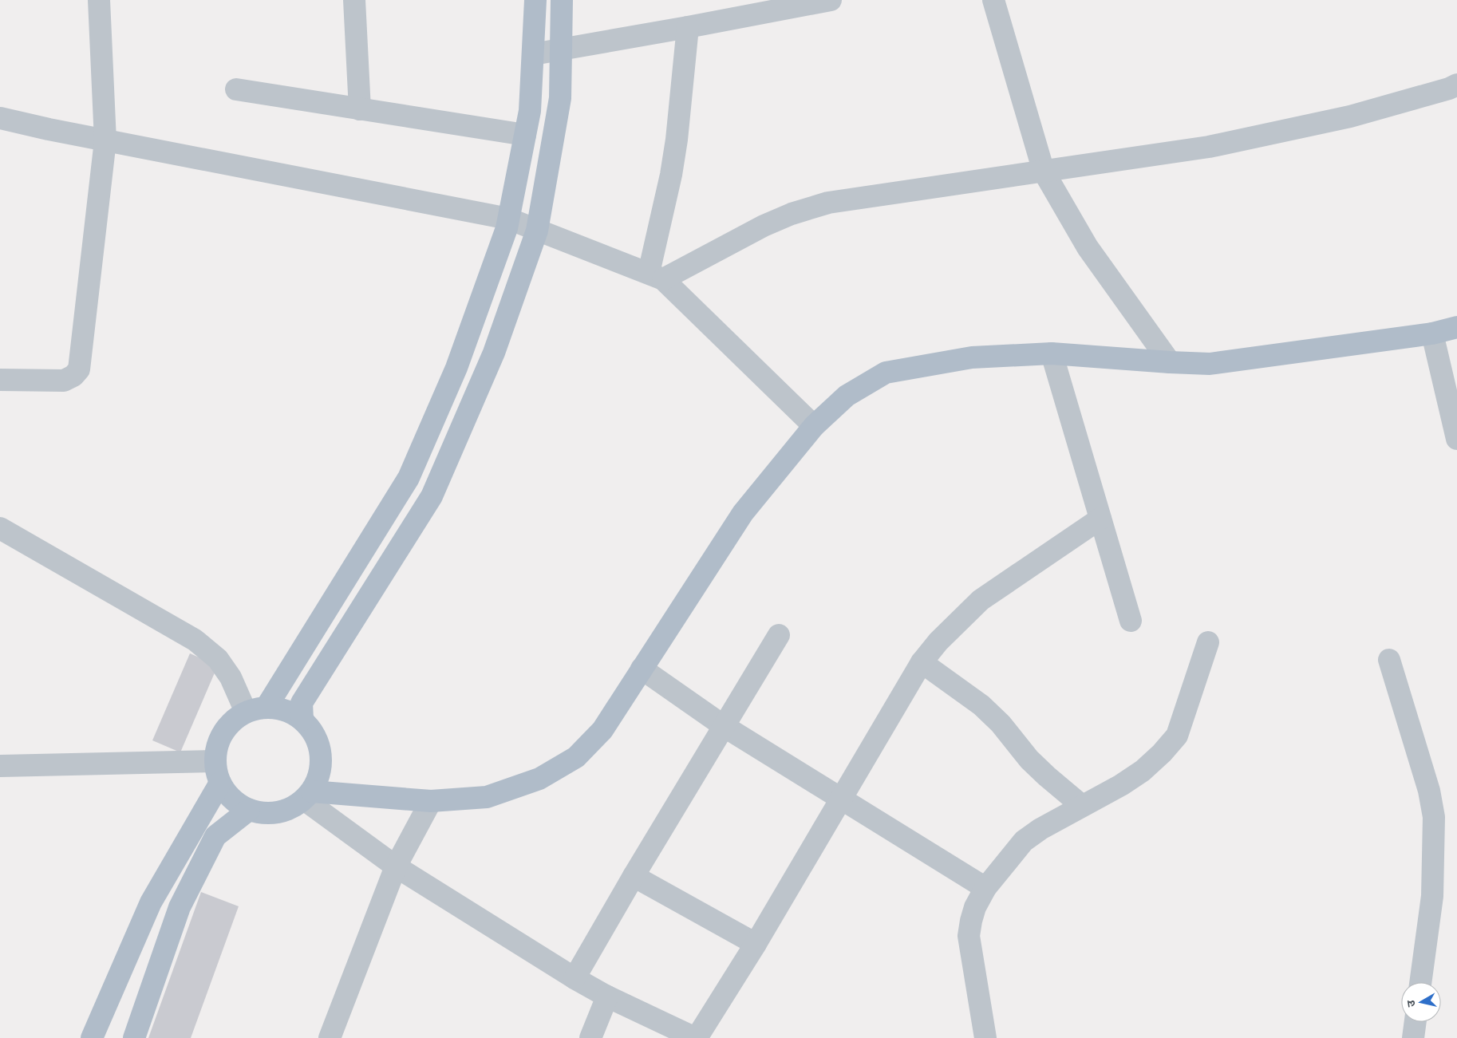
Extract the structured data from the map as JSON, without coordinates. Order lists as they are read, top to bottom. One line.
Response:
{"north":"left"}
